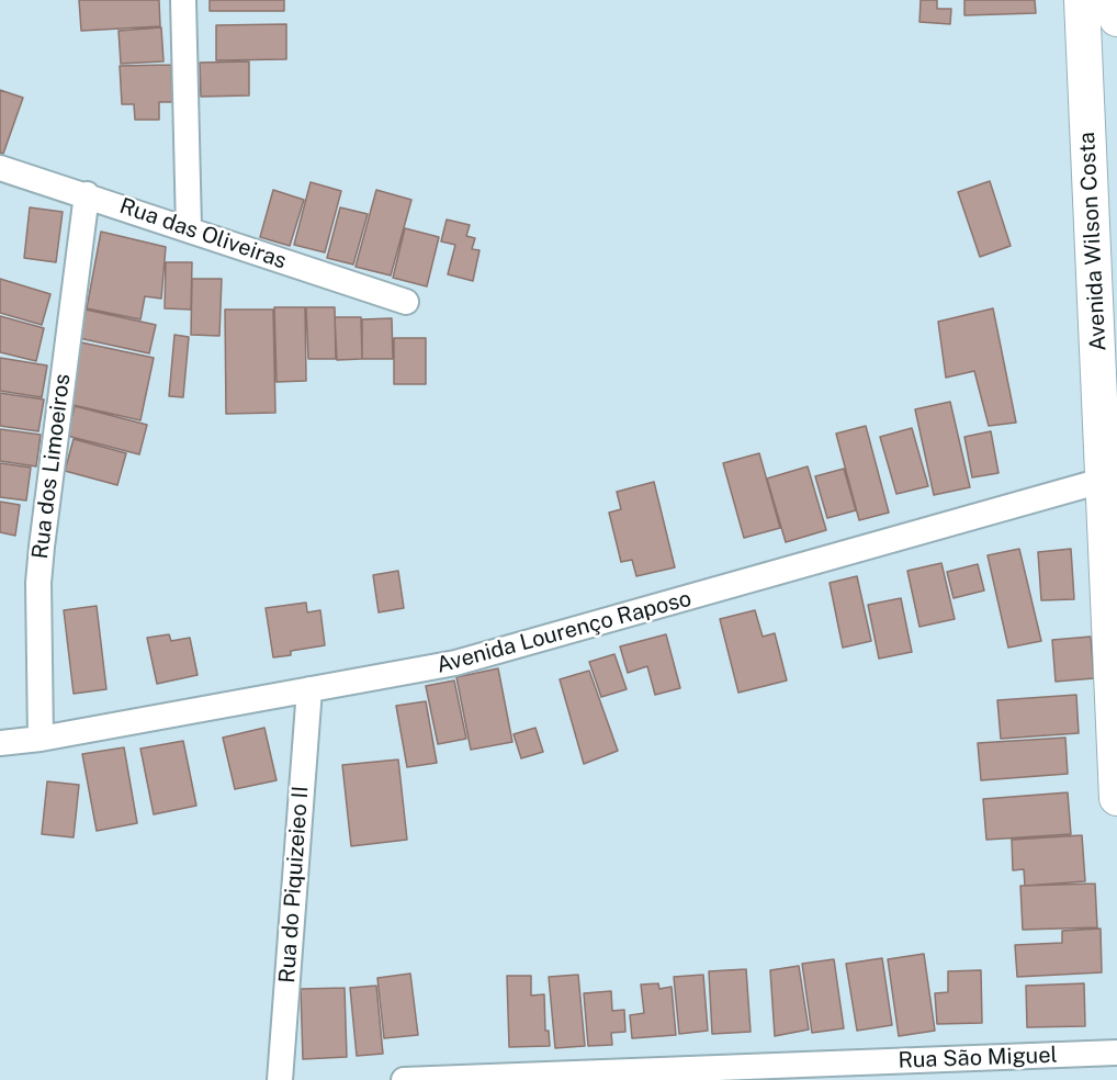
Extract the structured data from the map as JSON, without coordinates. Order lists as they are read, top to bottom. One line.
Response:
{"streets":{"street":["Rua das Oliveiras","Avenida Wilson Costa","Rua dos Limoeiros","Avenida Lourenço Raposo","Rua do Piquizeieo II","Rua São Miguel"]},"crossings":[["Rua das Oliveiras","Rua dos Limoeiros"],["Avenida Wilson Costa","Avenida Lourenço Raposo"],["Rua dos Limoeiros","Avenida Lourenço Raposo"],["Avenida Lourenço Raposo","Rua do Piquizeieo II"]]}
